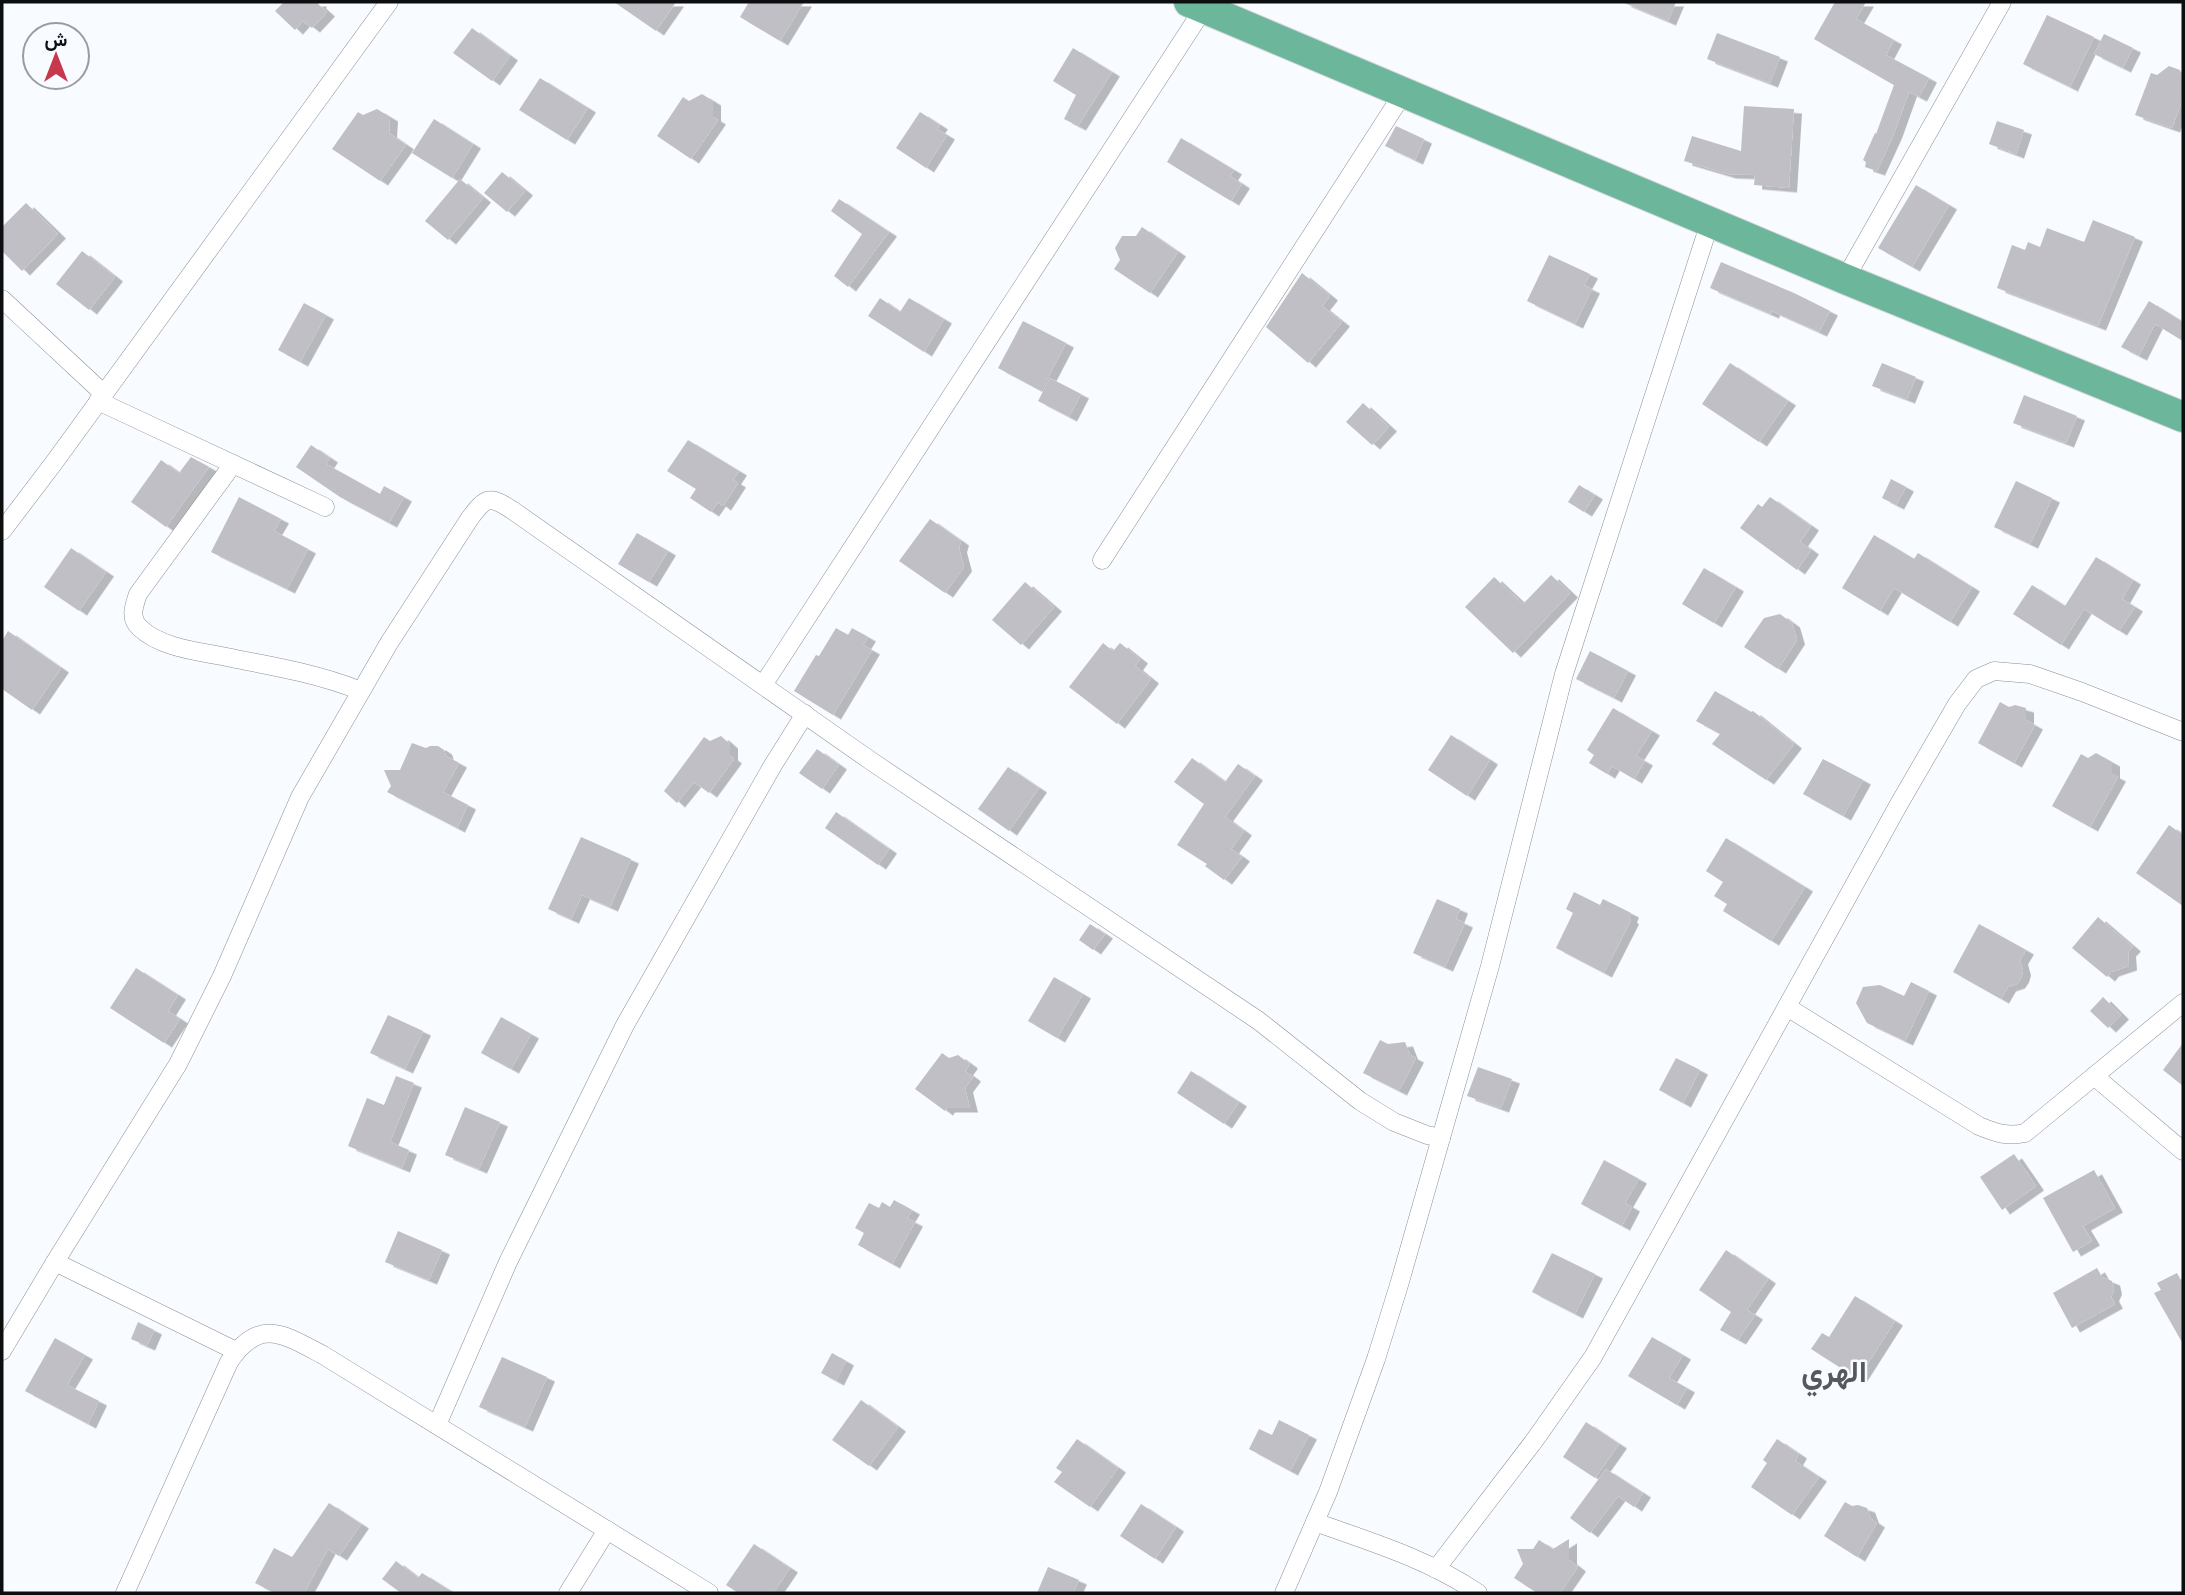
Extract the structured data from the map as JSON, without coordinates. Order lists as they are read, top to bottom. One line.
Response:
{"districts":["الهري"],"north":"top"}
